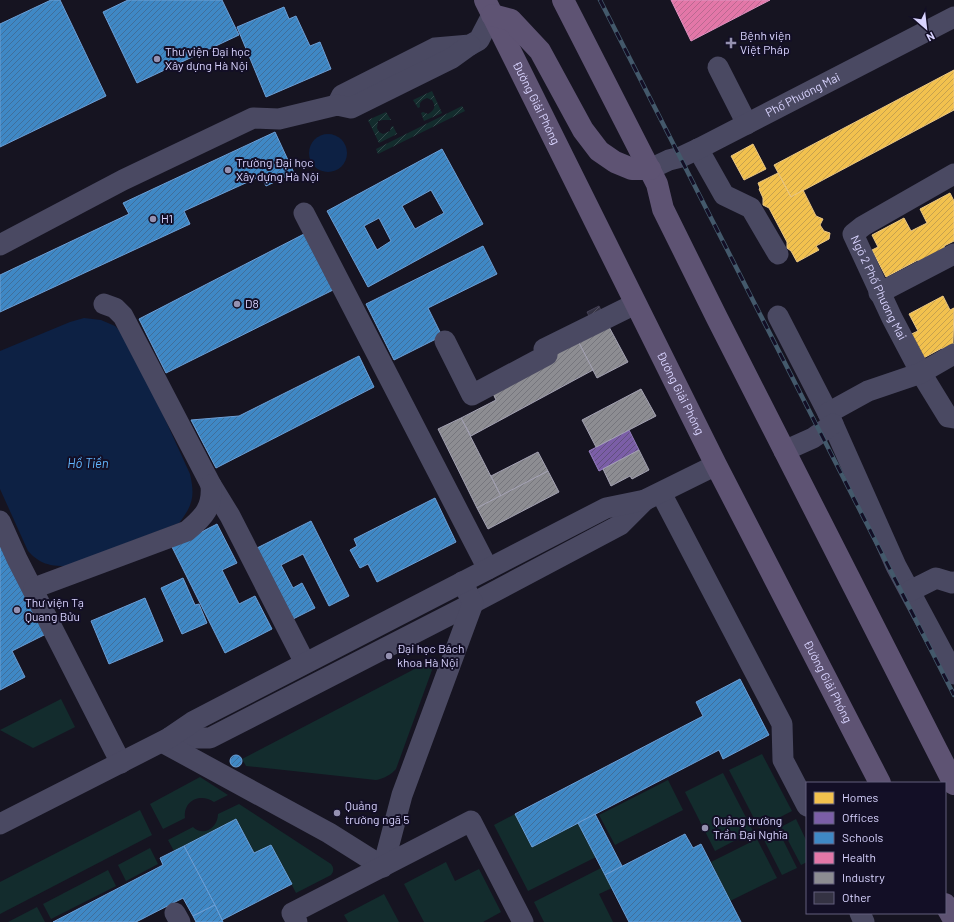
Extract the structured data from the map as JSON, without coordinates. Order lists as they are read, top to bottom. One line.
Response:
{"streets":{"main road":["Đường Giải Phóng"],"street":["Phố Phương Mai","Ngõ 2 Phố Phương Mai"]},"water":["Hồ Tiền"],"places":{"health":["Bệnh viện Việt Pháp"],"other":["Thư viện Đại học Xây dựng Hà Nội","Trường Đại học Xây dựng Hà Nội","H1","D8","Thư viện Tạ Quang Bửu","Đại học Bách khoa Hà Nội","Quảng trường ngã 5","Quảng trường Trần Đại Nghĩa"]},"legend":["Homes","Offices","Schools","Health","Industry","Other"],"north":"bottom right"}
